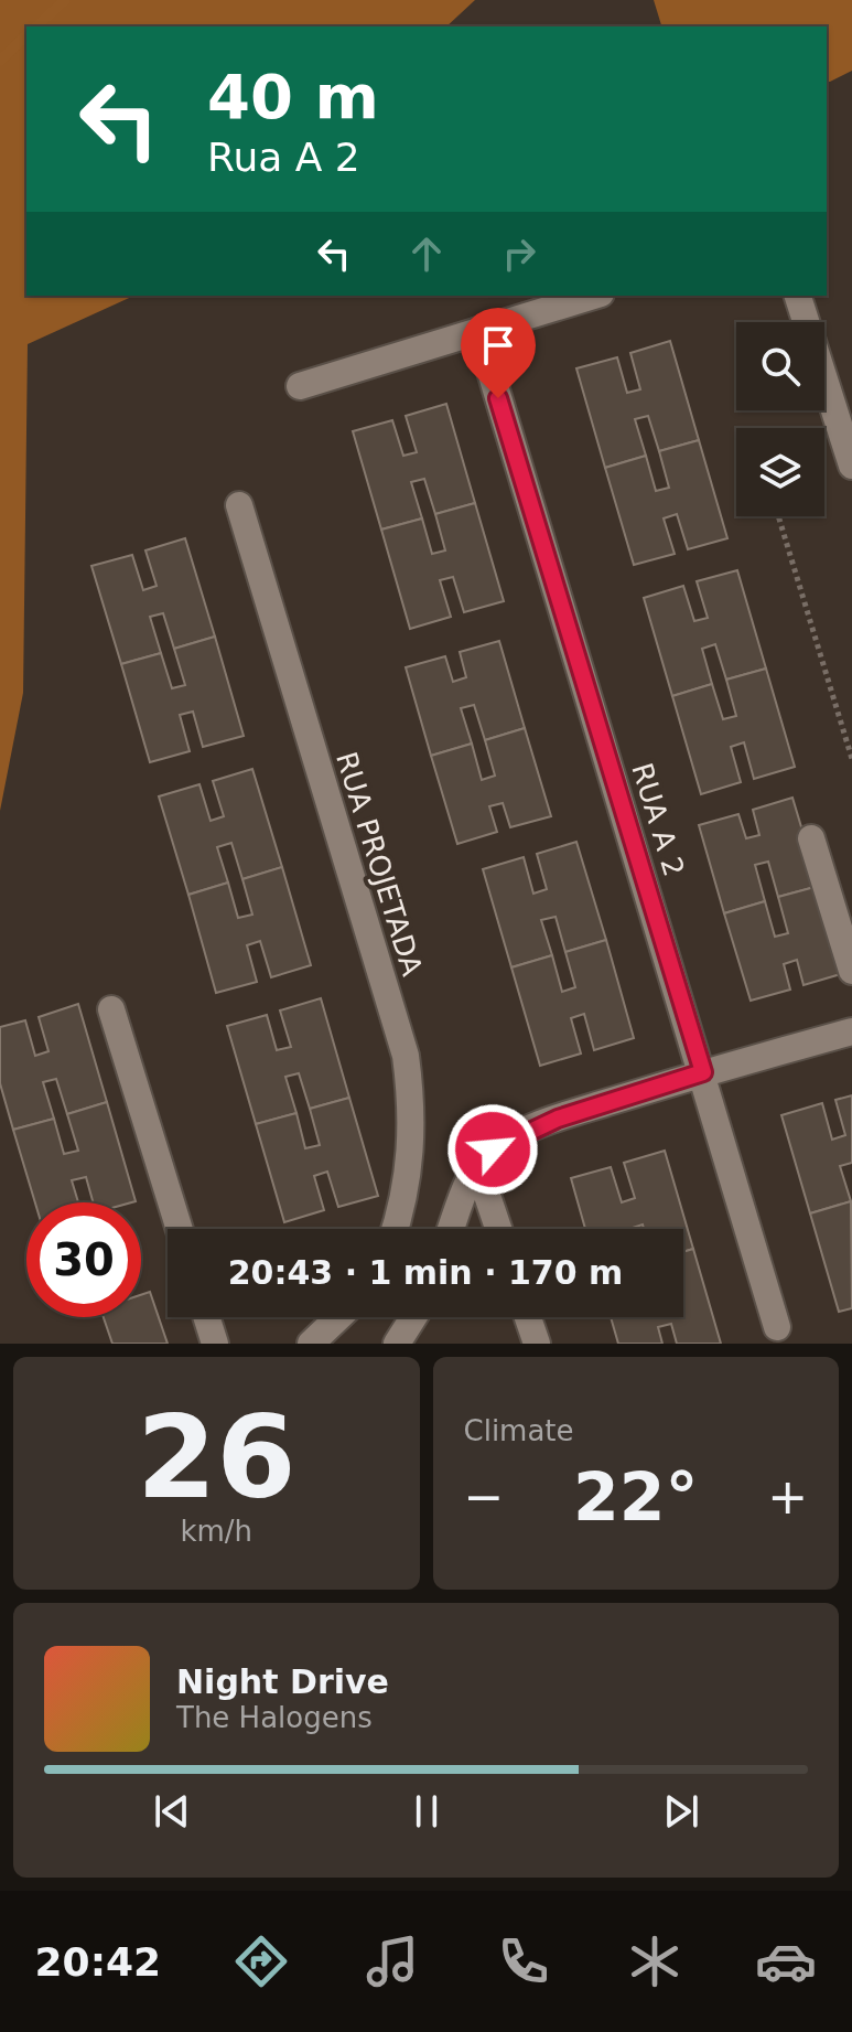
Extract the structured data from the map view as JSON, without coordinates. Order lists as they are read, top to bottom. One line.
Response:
{"streets":{"street":["RUA A 2","RUA PROJETADA"]},"page":{"turn":["40 m","Rua A 2"],"limit":"30","trip":"20:43 · 1 min · 170 m","tile":[["26","km/h"],"Climate"],"heat":["−","22°","+"],"song":["Night Drive","The Halogens"],"tabs":"20:42"}}
